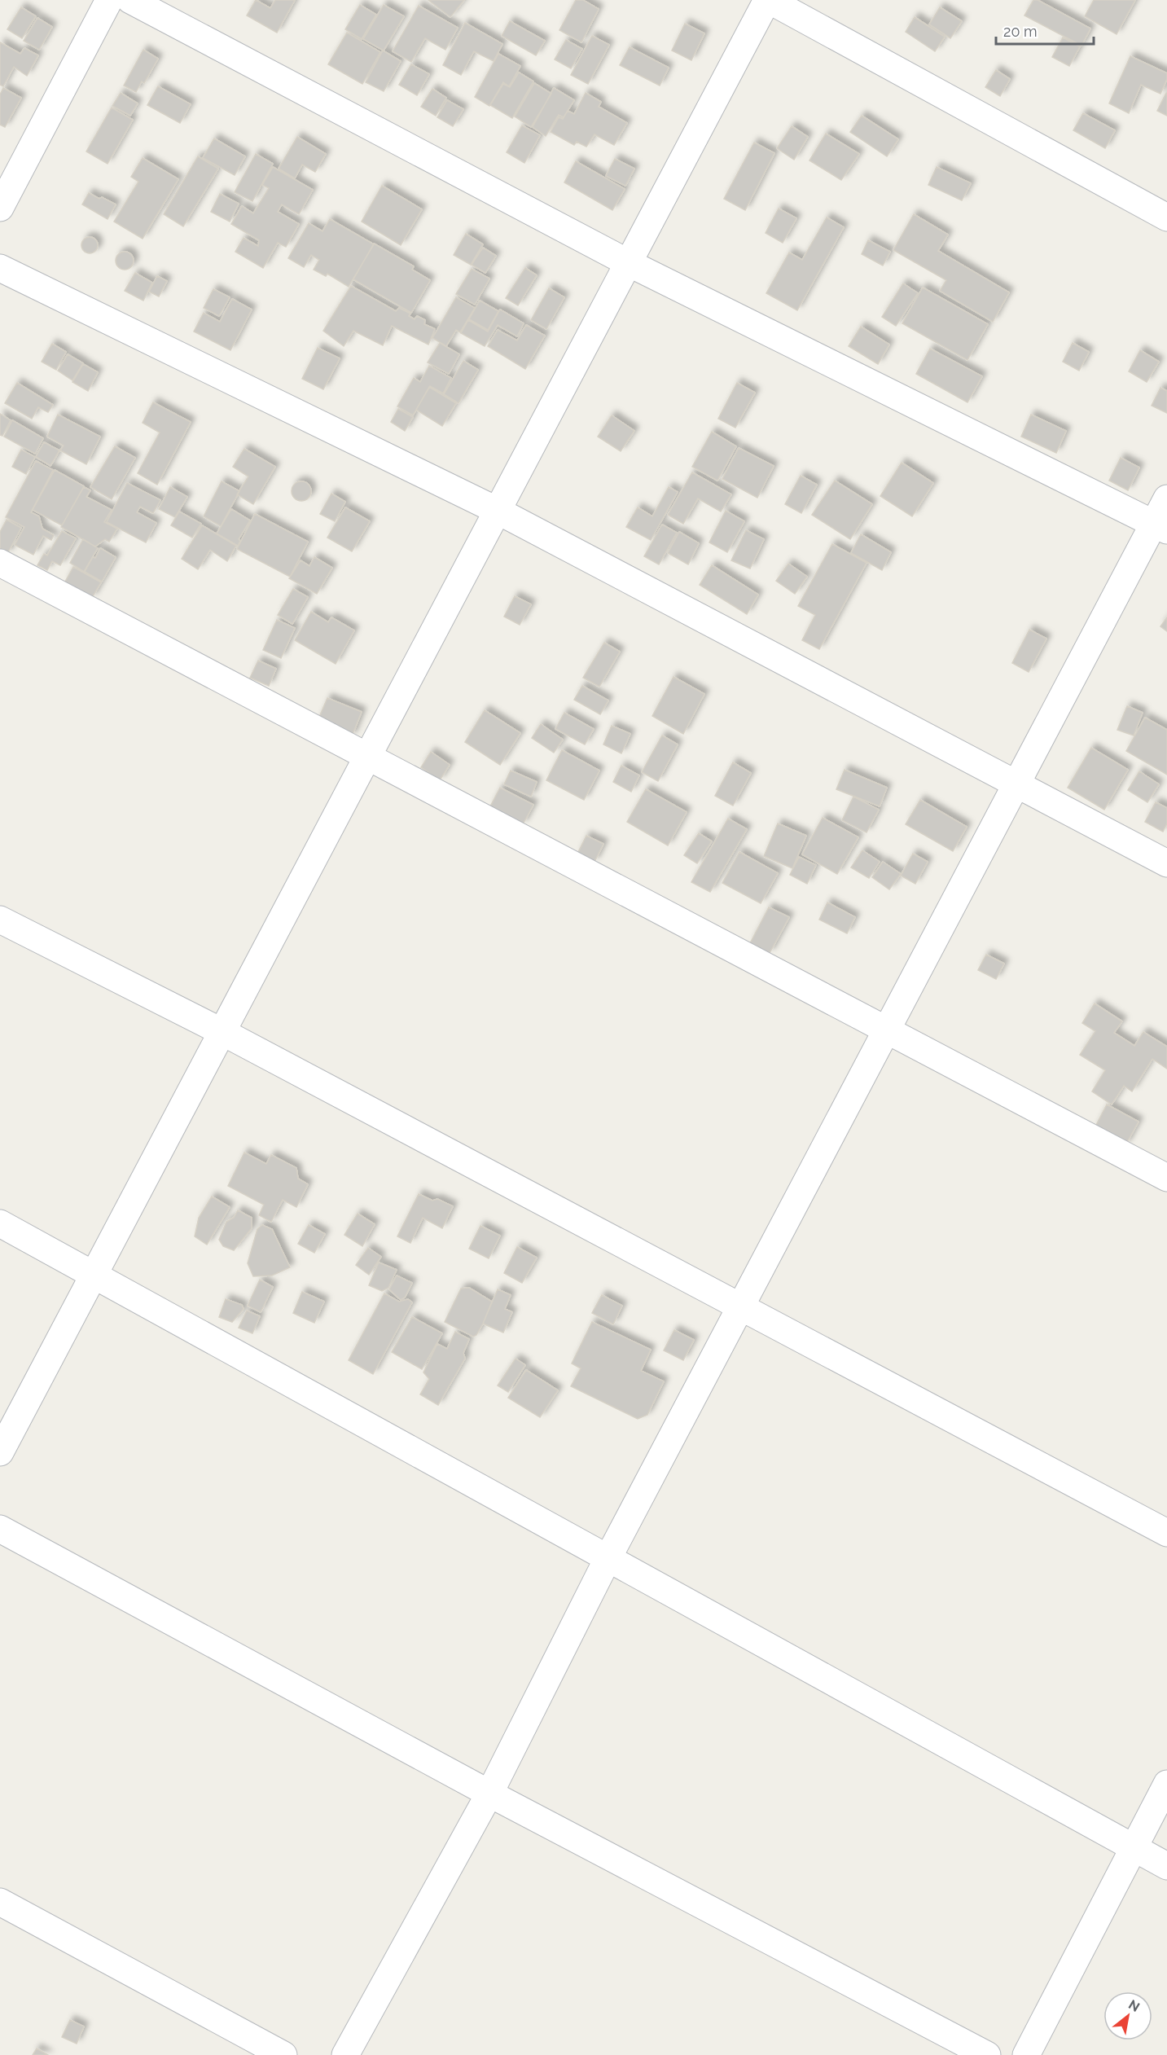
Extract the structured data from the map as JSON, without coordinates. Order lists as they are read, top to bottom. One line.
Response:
{"scale_bar":"20 m","north":"top right"}
